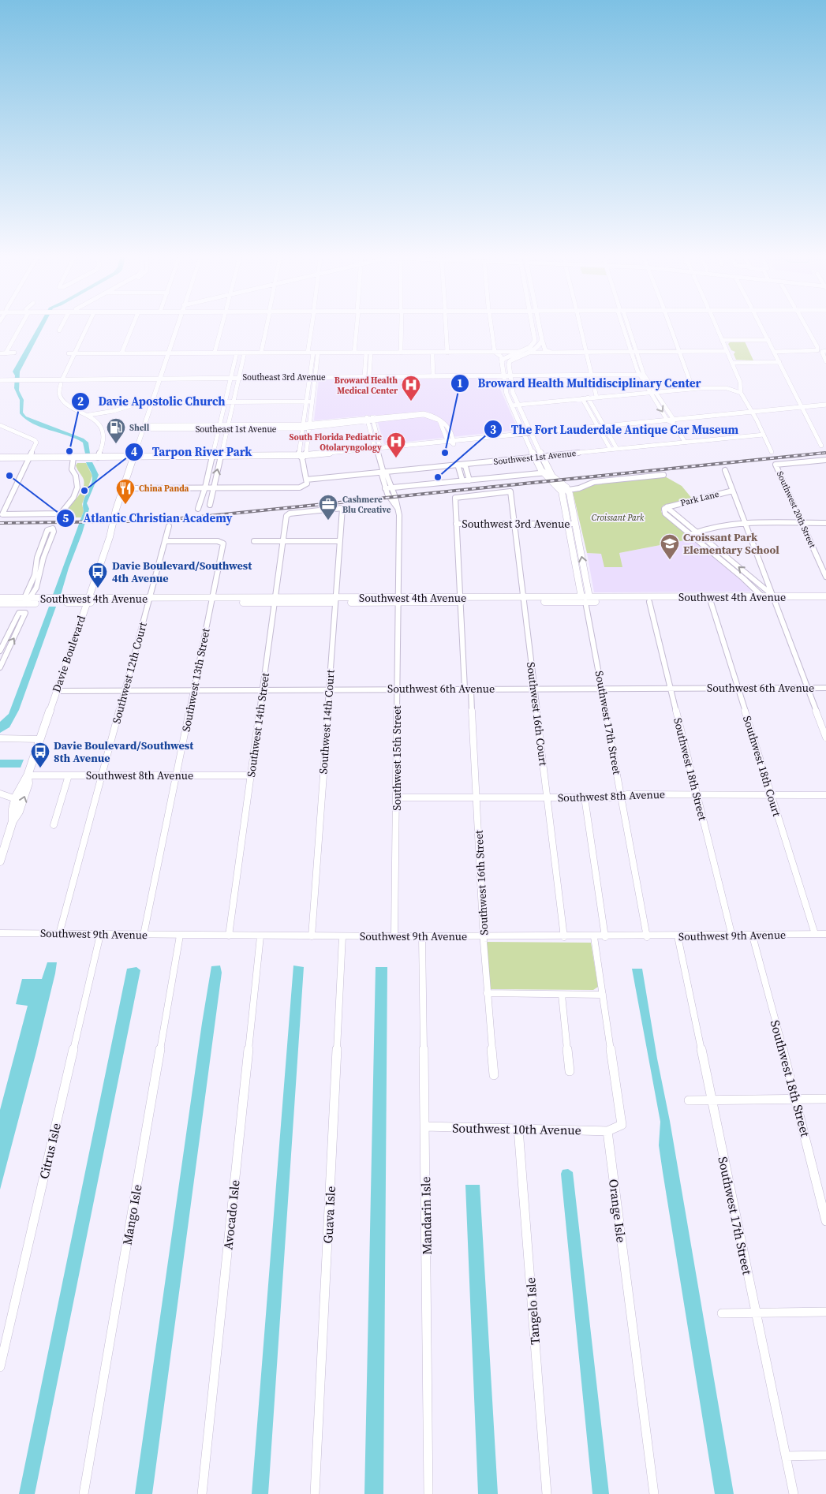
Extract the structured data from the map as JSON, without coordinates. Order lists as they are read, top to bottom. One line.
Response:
{"streets":{"main road":["Southeast 3rd Avenue","Southwest 4th Avenue","Davie Boulevard","Southwest 17th Street"],"street":["Southeast 1st Avenue","Southwest 1st Avenue","Park Lane","Southwest 20th Street","Southwest 3rd Avenue","Southwest 12th Court","Southwest 13th Street","Southwest 6th Avenue","Southwest 16th Court","Southwest 14th Court","Southwest 14th Street","Southwest 15th Street","Southwest 18th Court","Southwest 18th Street","Southwest 8th Avenue","Southwest 16th Street","Southwest 9th Avenue","Southwest 10th Avenue","Citrus Isle","Orange Isle","Mango Isle","Avocado Isle","Guava Isle","Mandarin Isle","Tangelo Isle"]},"crossings":[["Southeast 3rd Avenue","Davie Boulevard"],["Southeast 1st Avenue","Davie Boulevard"],["Southeast 1st Avenue","Southwest 15th Street"],["Southwest 1st Avenue","Southwest 15th Street"],["Southwest 3rd Avenue","Southwest 16th Court"],["Southwest 3rd Avenue","Southwest 17th Street"],["Southwest 3rd Avenue","Southwest 16th Street"],["Southwest 4th Avenue","Davie Boulevard"],["Southwest 4th Avenue","Southwest 12th Court"],["Southwest 4th Avenue","Southwest 13th Street"],["Southwest 4th Avenue","Southwest 16th Court"],["Southwest 4th Avenue","Southwest 14th Court"],["Southwest 4th Avenue","Southwest 17th Street"],["Southwest 4th Avenue","Southwest 14th Street"],["Southwest 4th Avenue","Southwest 15th Street"],["Southwest 4th Avenue","Southwest 18th Court"],["Southwest 4th Avenue","Southwest 18th Street"],["Southwest 4th Avenue","Southwest 16th Street"],["Davie Boulevard","Southwest 6th Avenue"],["Davie Boulevard","Southwest 8th Avenue"],["Southwest 12th Court","Southwest 13th Street"],["Southwest 12th Court","Southwest 6th Avenue"],["Southwest 12th Court","Southwest 8th Avenue"],["Southwest 12th Court","Southwest 9th Avenue"],["Southwest 13th Street","Southwest 6th Avenue"],["Southwest 13th Street","Southwest 8th Avenue"],["Southwest 13th Street","Southwest 9th Avenue"],["Southwest 6th Avenue","Southwest 16th Court"],["Southwest 6th Avenue","Southwest 14th Court"],["Southwest 6th Avenue","Southwest 17th Street"],["Southwest 6th Avenue","Southwest 14th Street"],["Southwest 6th Avenue","Southwest 15th Street"],["Southwest 6th Avenue","Southwest 18th Court"],["Southwest 6th Avenue","Southwest 18th Street"],["Southwest 6th Avenue","Southwest 16th Street"],["Southwest 16th Court","Southwest 8th Avenue"],["Southwest 16th Court","Southwest 16th Street"],["Southwest 16th Court","Southwest 9th Avenue"],["Southwest 14th Court","Southwest 14th Street"],["Southwest 14th Court","Southwest 9th Avenue"],["Southwest 17th Street","Southwest 8th Avenue"],["Southwest 17th Street","Southwest 9th Avenue"],["Southwest 14th Street","Southwest 8th Avenue"],["Southwest 14th Street","Southwest 9th Avenue"],["Southwest 15th Street","Southwest 8th Avenue"],["Southwest 15th Street","Southwest 9th Avenue"],["Southwest 18th Court","Southwest 8th Avenue"],["Southwest 18th Court","Southwest 9th Avenue"],["Southwest 18th Street","Southwest 8th Avenue"],["Southwest 18th Street","Southwest 9th Avenue"],["Southwest 8th Avenue","Southwest 16th Street"],["Southwest 16th Street","Southwest 9th Avenue"],["Southwest 9th Avenue","Citrus Isle"],["Southwest 9th Avenue","Mango Isle"],["Southwest 9th Avenue","Avocado Isle"],["Southwest 9th Avenue","Guava Isle"],["Southwest 9th Avenue","Mandarin Isle"],["Southwest 10th Avenue","Orange Isle"],["Southwest 10th Avenue","Mandarin Isle"],["Southwest 10th Avenue","Tangelo Isle"]],"parks":["Croissant Park"],"places":{"hospital":["Broward Health Medical Center","South Florida Pediatric Otolaryngology"],"fuel station":["Shell"],"other":["Davie Apostolic Church","Broward Health Multidisciplinary Center","Atlantic Christian Academy","The Fort Lauderdale Antique Car Museum","Tarpon River Park"],"restaurant":["China Panda"],"office":["Cashmere Blu Creative"],"school or university":["Croissant Park Elementary School"],"bus stop":["Davie Boulevard/Southwest 4th Avenue","Davie Boulevard/Southwest 8th Avenue"]}}
